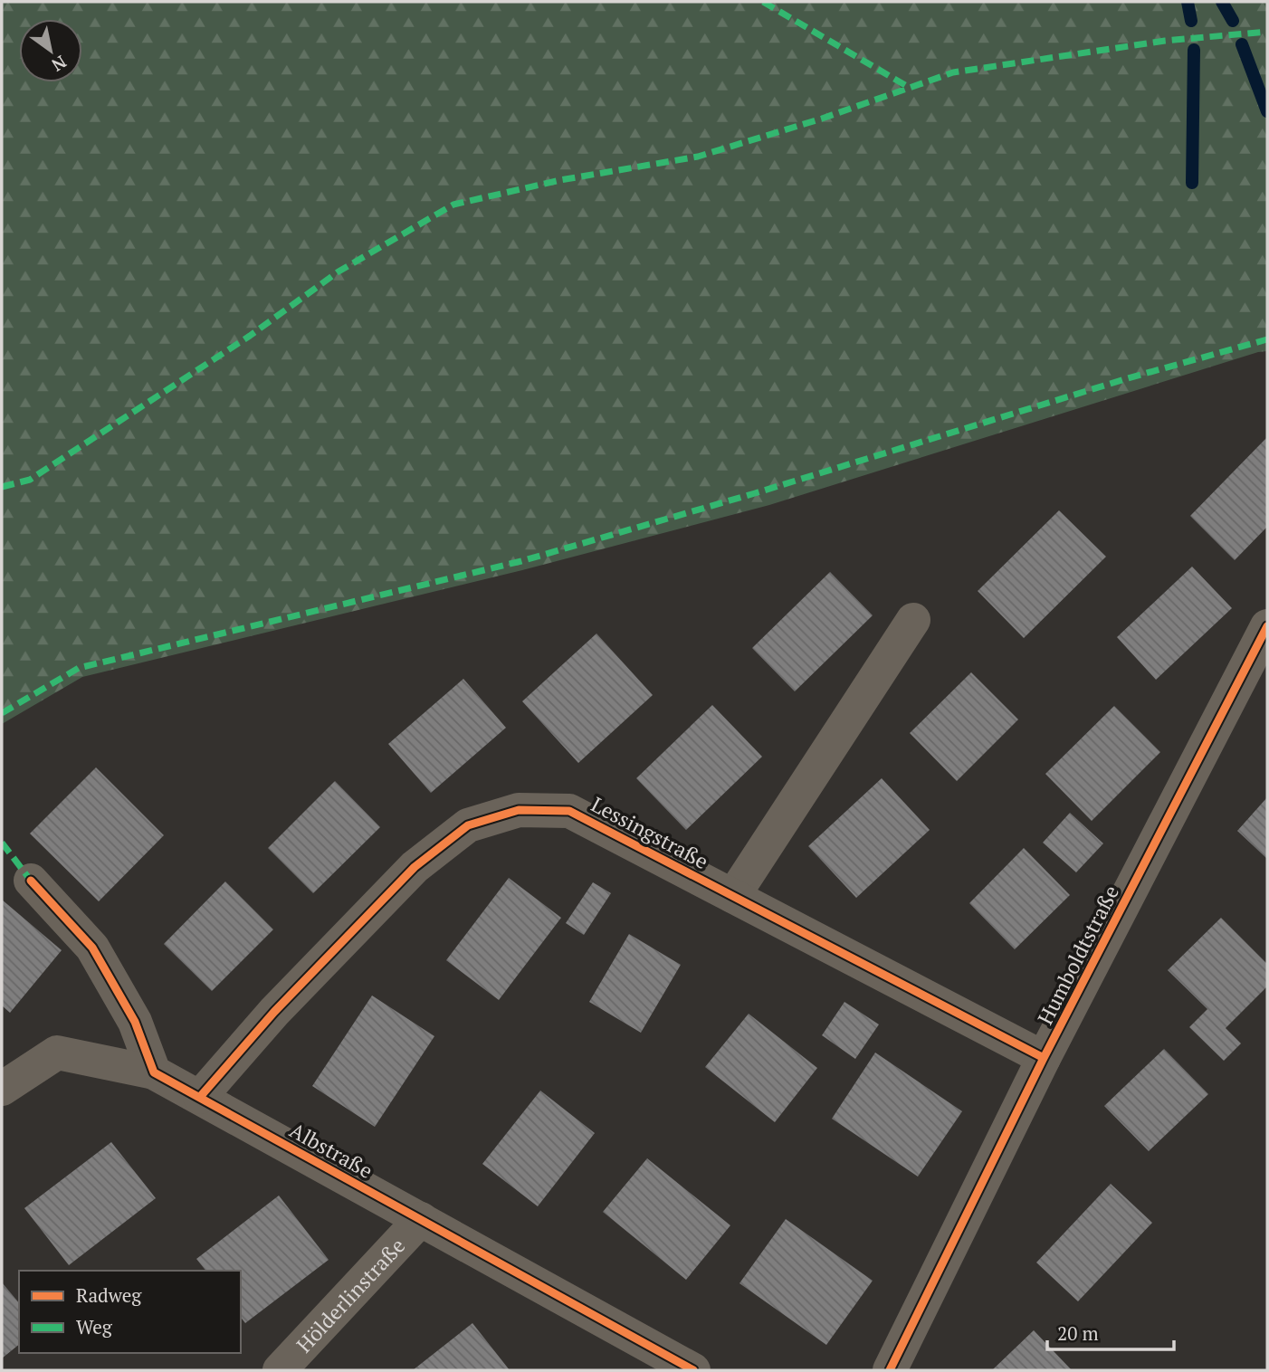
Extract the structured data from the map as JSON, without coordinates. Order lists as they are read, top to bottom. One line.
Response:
{"streets":{"street":["Lessingstraße","Humboldtstraße","Albstraße","Hölderlinstraße"]},"crossings":[["Lessingstraße","Humboldtstraße"],["Lessingstraße","Albstraße"],["Albstraße","Hölderlinstraße"]],"legend":["Radweg","Weg"],"scale_bar":"20 m","north":"bottom right"}
